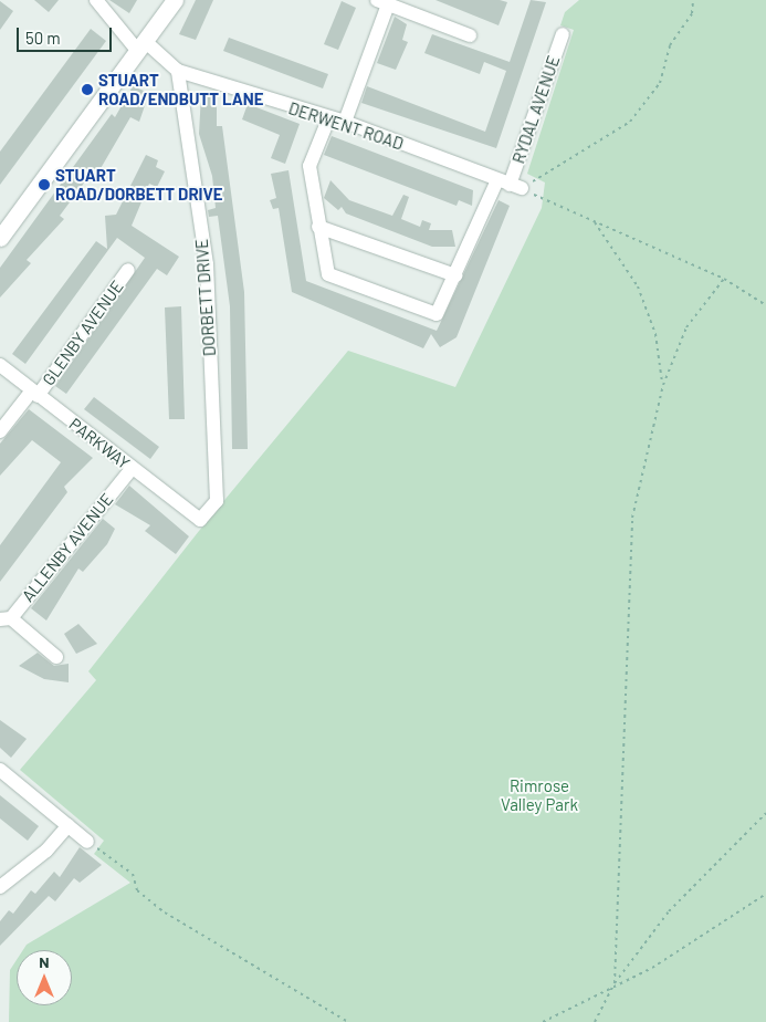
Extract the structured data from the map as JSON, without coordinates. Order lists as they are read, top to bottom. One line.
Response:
{"streets":{"street":["RYDAL AVENUE","DERWENT ROAD","DORBETT DRIVE","GLENBY AVENUE","PARKWAY","ALLENBY AVENUE"]},"crossings":[["RYDAL AVENUE","DERWENT ROAD"],["DERWENT ROAD","DORBETT DRIVE"],["DORBETT DRIVE","PARKWAY"],["GLENBY AVENUE","PARKWAY"],["PARKWAY","ALLENBY AVENUE"]],"parks":["Rimrose Valley Park"],"places":["STUART ROAD/ENDBUTT LANE","STUART ROAD/DORBETT DRIVE"],"scale_bar":"50 m","north":"top"}
